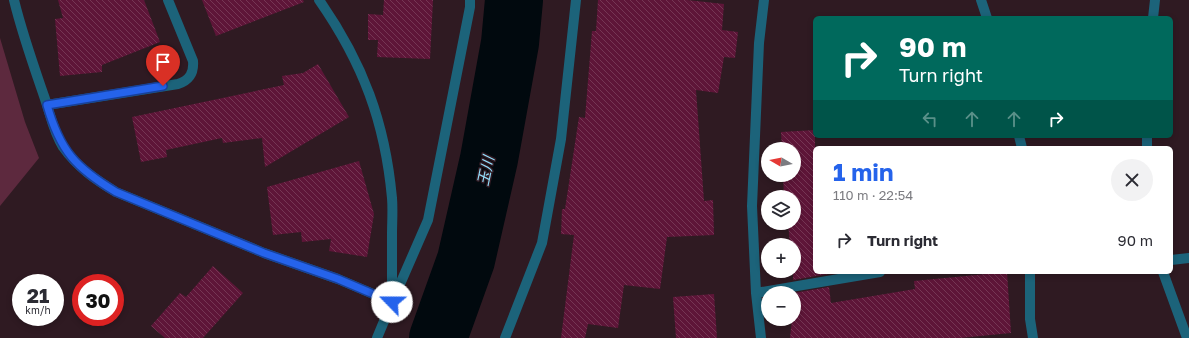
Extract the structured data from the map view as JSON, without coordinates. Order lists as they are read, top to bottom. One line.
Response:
{"water":["玉川"],"north":"left","page":{"turn":["90 m","Turn right"],"map_buttons":["+","−"],"heading":["1 min","110 m · 22:54"],"list":[{"name":"Turn right","value":"90 m"}],"speed":"21 km/h","limit":"30"}}
